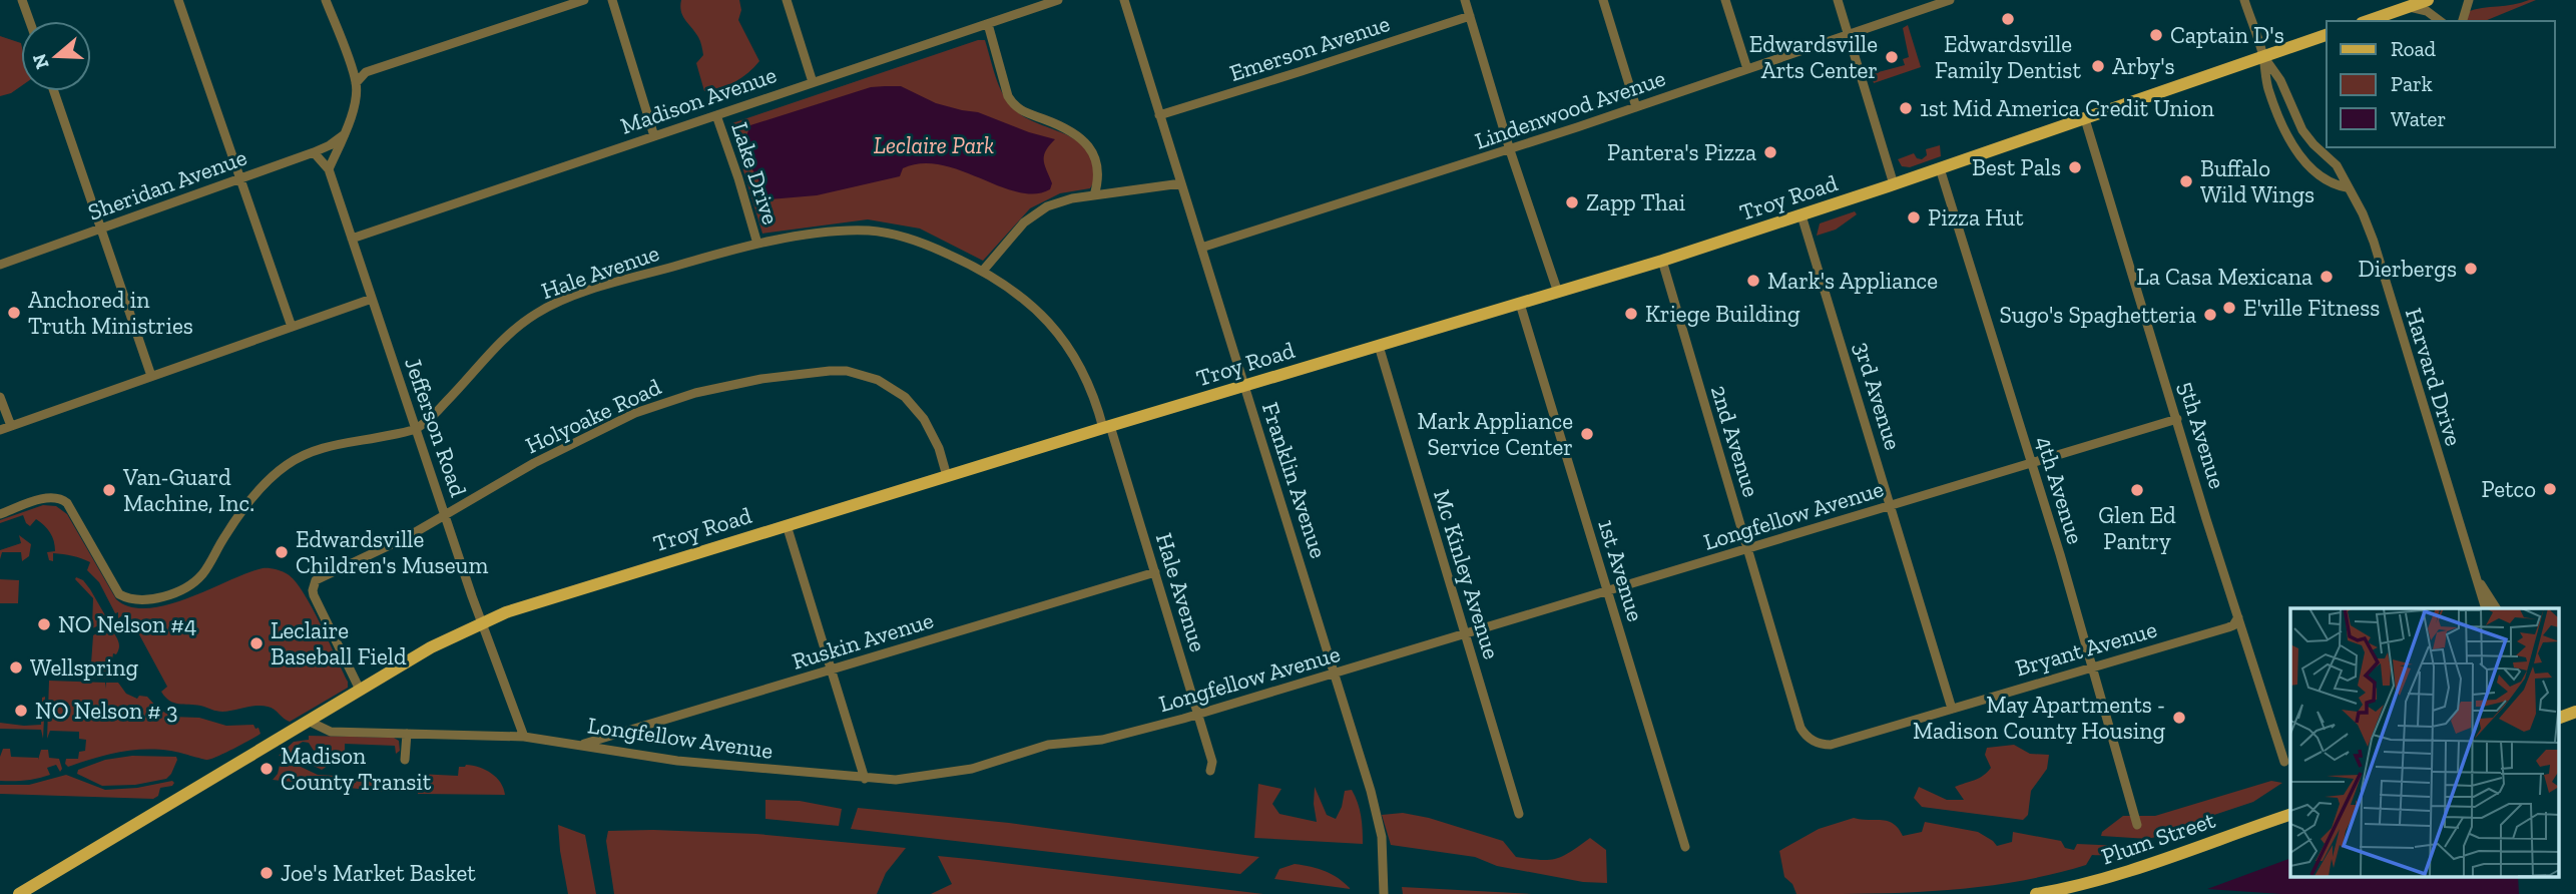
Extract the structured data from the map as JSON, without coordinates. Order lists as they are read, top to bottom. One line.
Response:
{"streets":{"main road":["Troy Road","Plum Street"],"street":["Emerson Avenue","Madison Avenue","Lindenwood Avenue","Lake Drive","Sheridan Avenue","Hale Avenue","Harvard Drive","3rd Avenue","Holyoake Road","Jefferson Road","5th Avenue","2nd Avenue","Franklin Avenue","4th Avenue","Longfellow Avenue","1st Avenue","Mc Kinley Avenue","Ruskin Avenue","Bryant Avenue"]},"crossings":[["Emerson Avenue","Franklin Avenue"],["Madison Avenue","Lake Drive"],["Madison Avenue","Jefferson Road"],["Lindenwood Avenue","Franklin Avenue"],["Lake Drive","Hale Avenue"],["Sheridan Avenue","Jefferson Road"],["Troy Road","Hale Avenue"],["Troy Road","Harvard Drive"],["Troy Road","3rd Avenue"],["Troy Road","Holyoake Road"],["Troy Road","Jefferson Road"],["Troy Road","5th Avenue"],["Troy Road","2nd Avenue"],["Troy Road","Franklin Avenue"],["Troy Road","4th Avenue"],["Troy Road","Longfellow Avenue"],["Troy Road","1st Avenue"],["Troy Road","Mc Kinley Avenue"],["Hale Avenue","Jefferson Road"],["Hale Avenue","Longfellow Avenue"],["Hale Avenue","Ruskin Avenue"],["3rd Avenue","Longfellow Avenue"],["3rd Avenue","Bryant Avenue"],["Holyoake Road","Jefferson Road"],["Jefferson Road","Longfellow Avenue"],["5th Avenue","Longfellow Avenue"],["5th Avenue","Bryant Avenue"],["2nd Avenue","Longfellow Avenue"],["2nd Avenue","Bryant Avenue"],["Franklin Avenue","Longfellow Avenue"],["4th Avenue","Longfellow Avenue"],["4th Avenue","Bryant Avenue"],["Longfellow Avenue","1st Avenue"],["Longfellow Avenue","Mc Kinley Avenue"],["Longfellow Avenue","Ruskin Avenue"]],"parks":["Leclaire Park"],"places":["Edwardsville Family Dentist","Captain D's","Edwardsville Arts Center","Arby's","1st Mid America Credit Union","Pantera's Pizza","Best Pals","Buffalo Wild Wings","Zapp Thai","Pizza Hut","Dierbergs","La Casa Mexicana","Mark's Appliance","E'ville Fitness","Anchored in Truth Ministries","Kriege Building","Sugo's Spaghetteria","Mark Appliance Service Center","Petco","Van-Guard Machine, Inc.","Glen Ed Pantry","Edwardsville Children's Museum","NO Nelson #4","Leclaire Baseball Field","Wellspring","NO Nelson # 3","May Apartments - Madison County Housing","Madison County Transit","Joe's Market Basket"],"legend":["Road","Park","Water"],"north":"left"}
